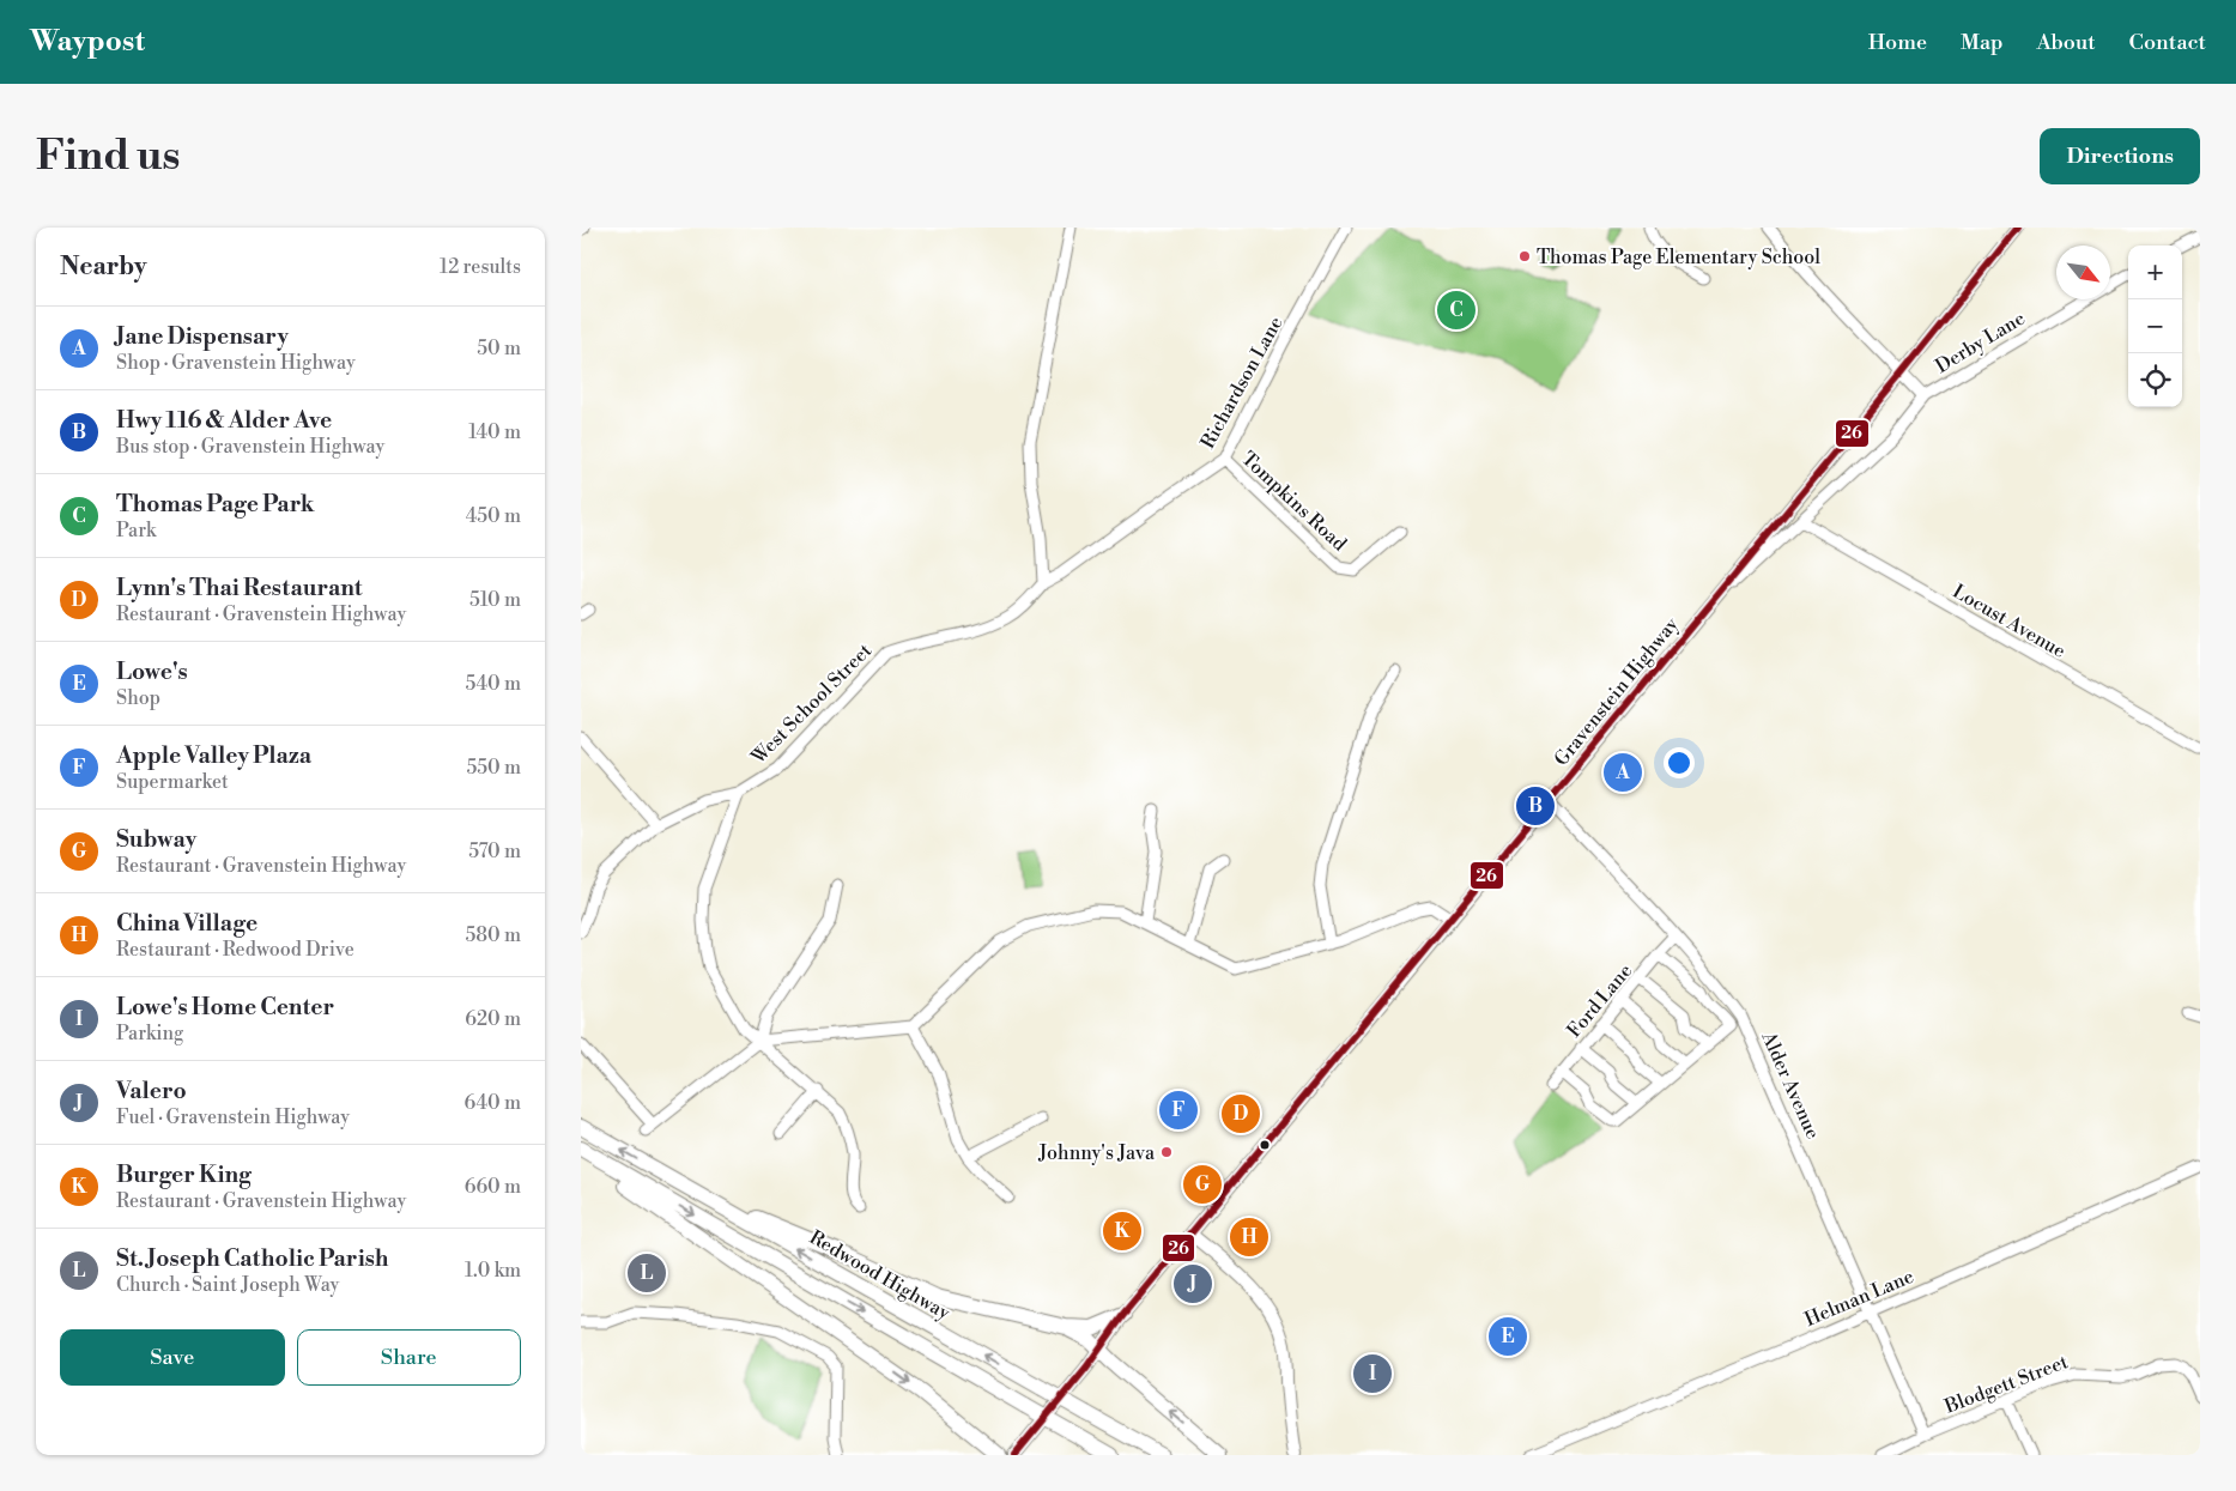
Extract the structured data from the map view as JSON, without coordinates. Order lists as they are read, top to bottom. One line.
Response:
{"streets":{"highway":["Redwood Highway"],"main road":["Gravenstein Highway"],"street":["Derby Lane","Richardson Lane","Tompkins Road","Locust Avenue","West School Street","Ford Lane","Alder Avenue","Helman Lane","Blodgett Street"]},"crossings":[["Derby Lane","Locust Avenue"],["Derby Lane","Gravenstein Highway"],["Richardson Lane","Tompkins Road"],["Richardson Lane","West School Street"],["Gravenstein Highway","Alder Avenue"],["Ford Lane","Alder Avenue"],["Alder Avenue","Helman Lane"],["Alder Avenue","Blodgett Street"]],"places":["Thomas Page Elementary School","Johnny's Java"],"lines":["transit line 26"],"north":"bottom right","page":{"header":"Waypost","nav":["Home","Map","About","Contact"],"buttons":["Directions",["Save","Share"]],"title":"Find us","heading":["Nearby","12 results"],"map_buttons":["+","−"],"pins":["C","A","B","F","D","G","K","H","L","J","E","I"],"list":[{"mark":"A","name":"Jane Dispensary","note":"Shop · Gravenstein Highway","value":"50 m"},{"mark":"B","name":"Hwy 116 & Alder Ave","note":"Bus stop · Gravenstein Highway","value":"140 m"},{"mark":"C","name":"Thomas Page Park","note":"Park","value":"450 m"},{"mark":"D","name":"Lynn's Thai Restaurant","note":"Restaurant · Gravenstein Highway","value":"510 m"},{"mark":"E","name":"Lowe's","note":"Shop","value":"540 m"},{"mark":"F","name":"Apple Valley Plaza","note":"Supermarket","value":"550 m"},{"mark":"G","name":"Subway","note":"Restaurant · Gravenstein Highway","value":"570 m"},{"mark":"H","name":"China Village","note":"Restaurant · Redwood Drive","value":"580 m"},{"mark":"I","name":"Lowe's Home Center","note":"Parking","value":"620 m"},{"mark":"J","name":"Valero","note":"Fuel · Gravenstein Highway","value":"640 m"},{"mark":"K","name":"Burger King","note":"Restaurant · Gravenstein Highway","value":"660 m"},{"mark":"L","name":"St. Joseph Catholic Parish","note":"Church · Saint Joseph Way","value":"1.0 km"}]}}
